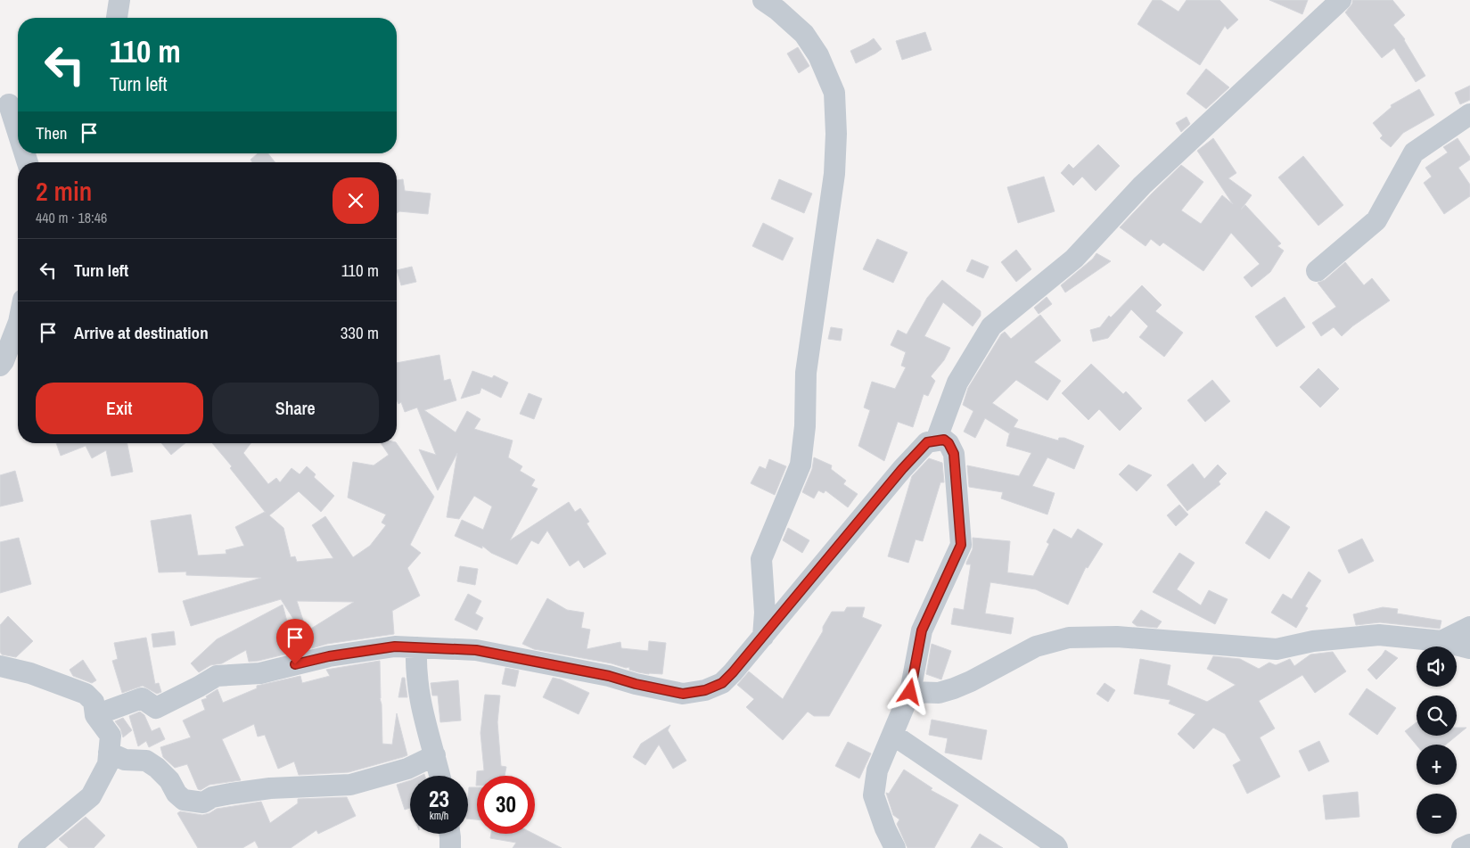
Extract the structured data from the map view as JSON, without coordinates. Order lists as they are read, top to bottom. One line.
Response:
{"page":{"turn":["110 m","Turn left"],"then":"Then","heading":["2 min","440 m · 18:46"],"list":[{"name":"Turn left","value":"110 m"},{"name":"Arrive at destination","value":"330 m"}],"buttons":["Exit","Share"],"map_buttons":["+","−"],"speed":"23 km/h","limit":"30"}}
